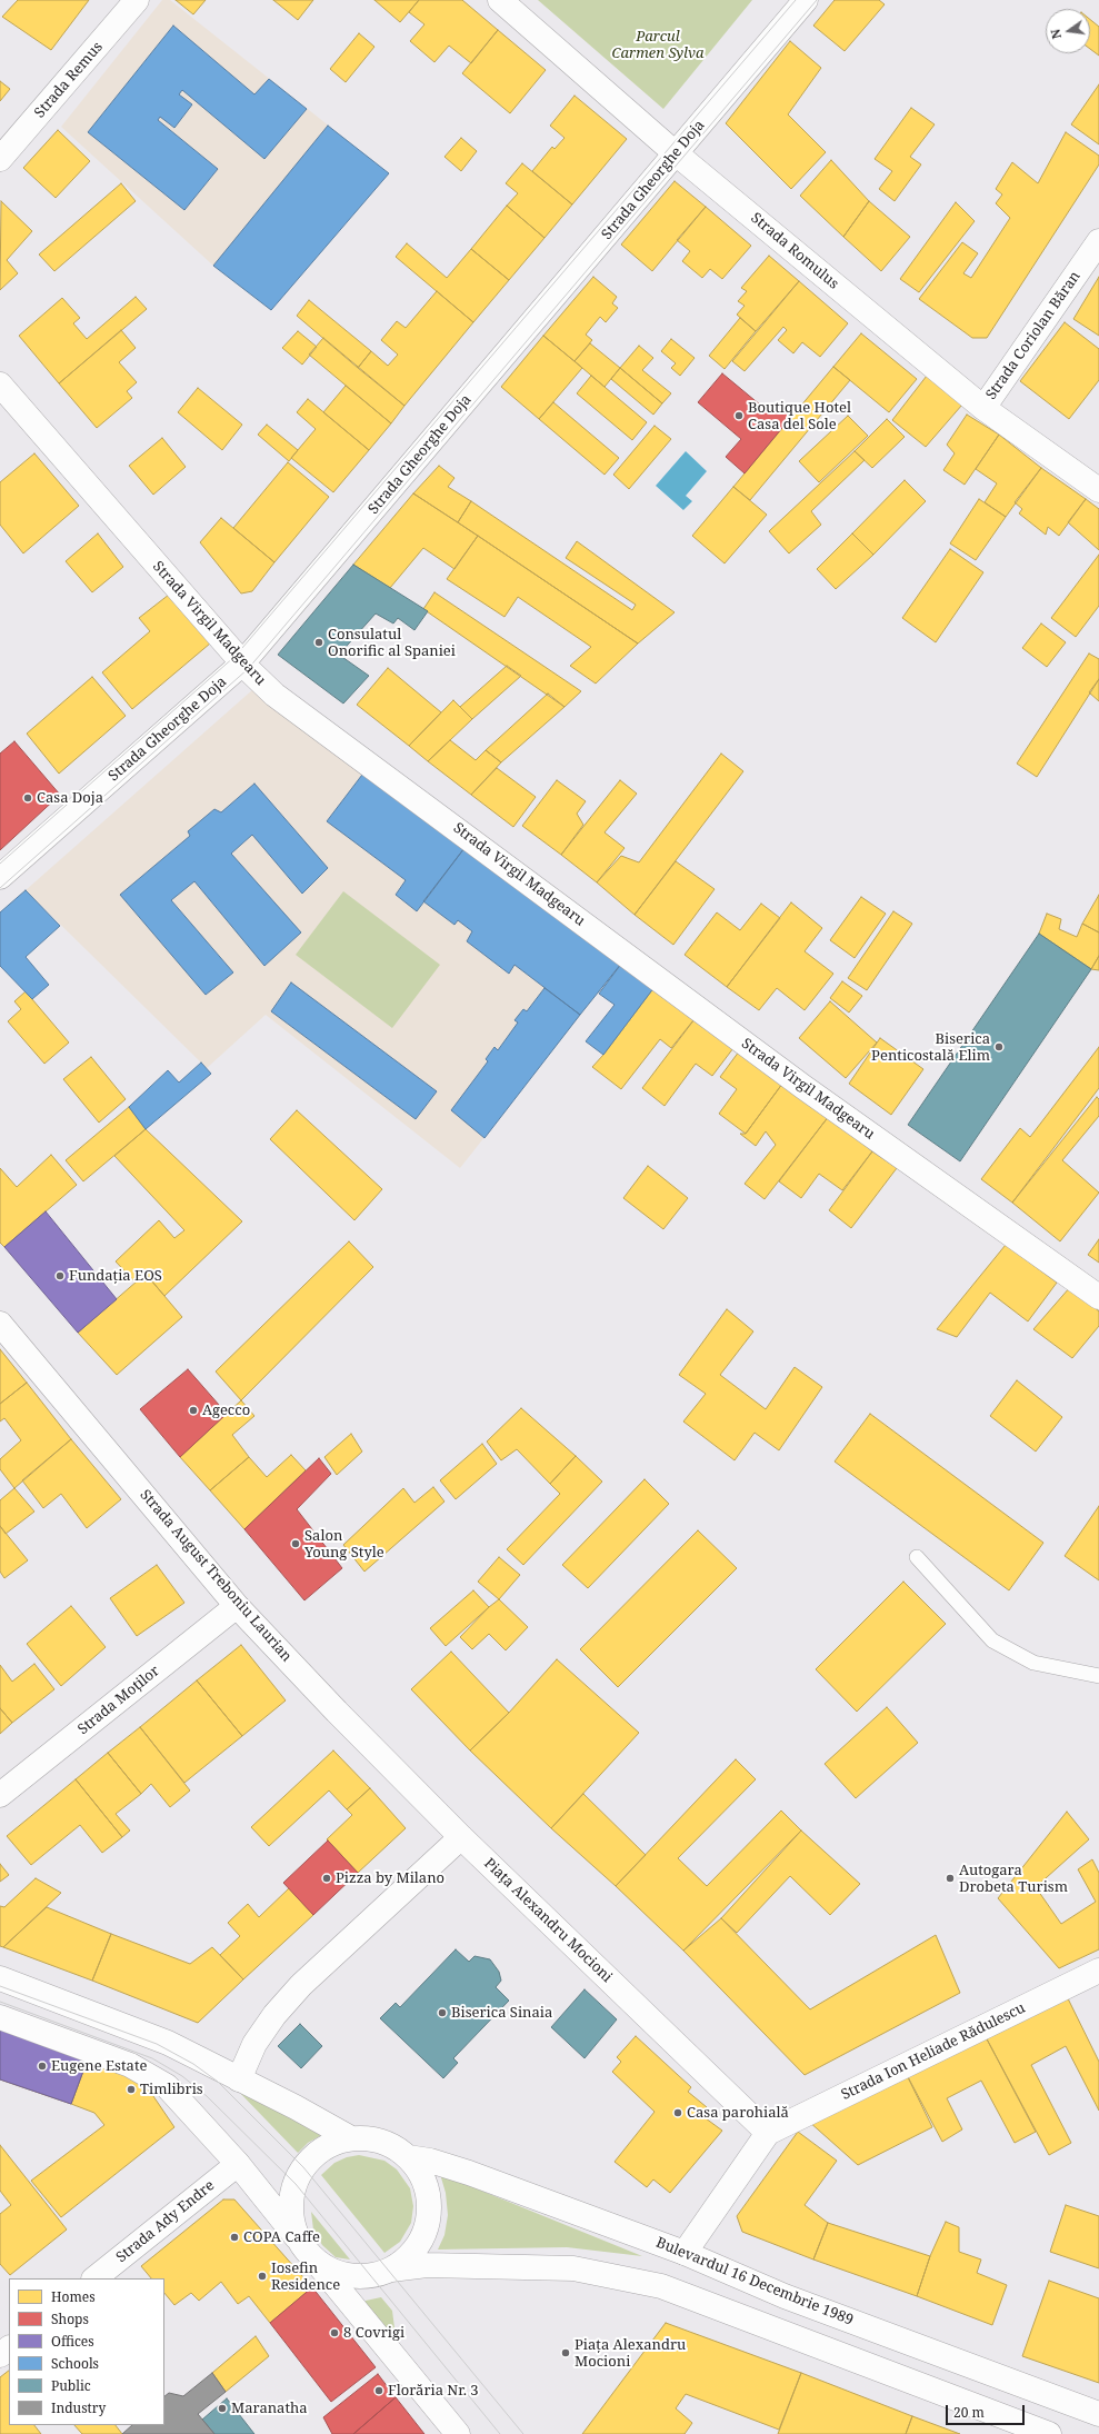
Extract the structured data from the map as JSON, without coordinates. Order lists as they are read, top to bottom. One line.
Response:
{"streets":{"street":["Strada Remus","Strada Gheorghe Doja","Strada Romulus","Strada Coriolan Băran","Strada Virgil Madgearu","Strada August Treboniu Laurian","Strada Moților","Piața Alexandru Mocioni","Strada Ion Heliade Rădulescu","Strada Ady Endre","Bulevardul 16 Decembrie 1989"]},"crossings":[["Strada Gheorghe Doja","Strada Romulus"],["Strada Gheorghe Doja","Strada Virgil Madgearu"],["Strada Romulus","Strada Coriolan Băran"],["Strada August Treboniu Laurian","Strada Moților"],["Strada August Treboniu Laurian","Piața Alexandru Mocioni"],["Piața Alexandru Mocioni","Strada Ion Heliade Rădulescu"]],"parks":["Parcul Carmen Sylva"],"places":["Boutique Hotel Casa del Sole","Consulatul Onorific al Spaniei","Casa Doja","Biserica Penticostală Elim","Fundația EOS","Agecco","Salon Young Style","Pizza by Milano","Autogara Drobeta Turism","Biserica Sinaia","Eugene Estate","Timlibris","Casa parohială","COPA Caffe","Iosefin Residence","8 Covrigi","Piața Alexandru Mocioni","Florăria Nr. 3","Maranatha"],"legend":["Homes","Shops","Offices","Schools","Public","Industry"],"scale_bar":"20 m","north":"left"}
